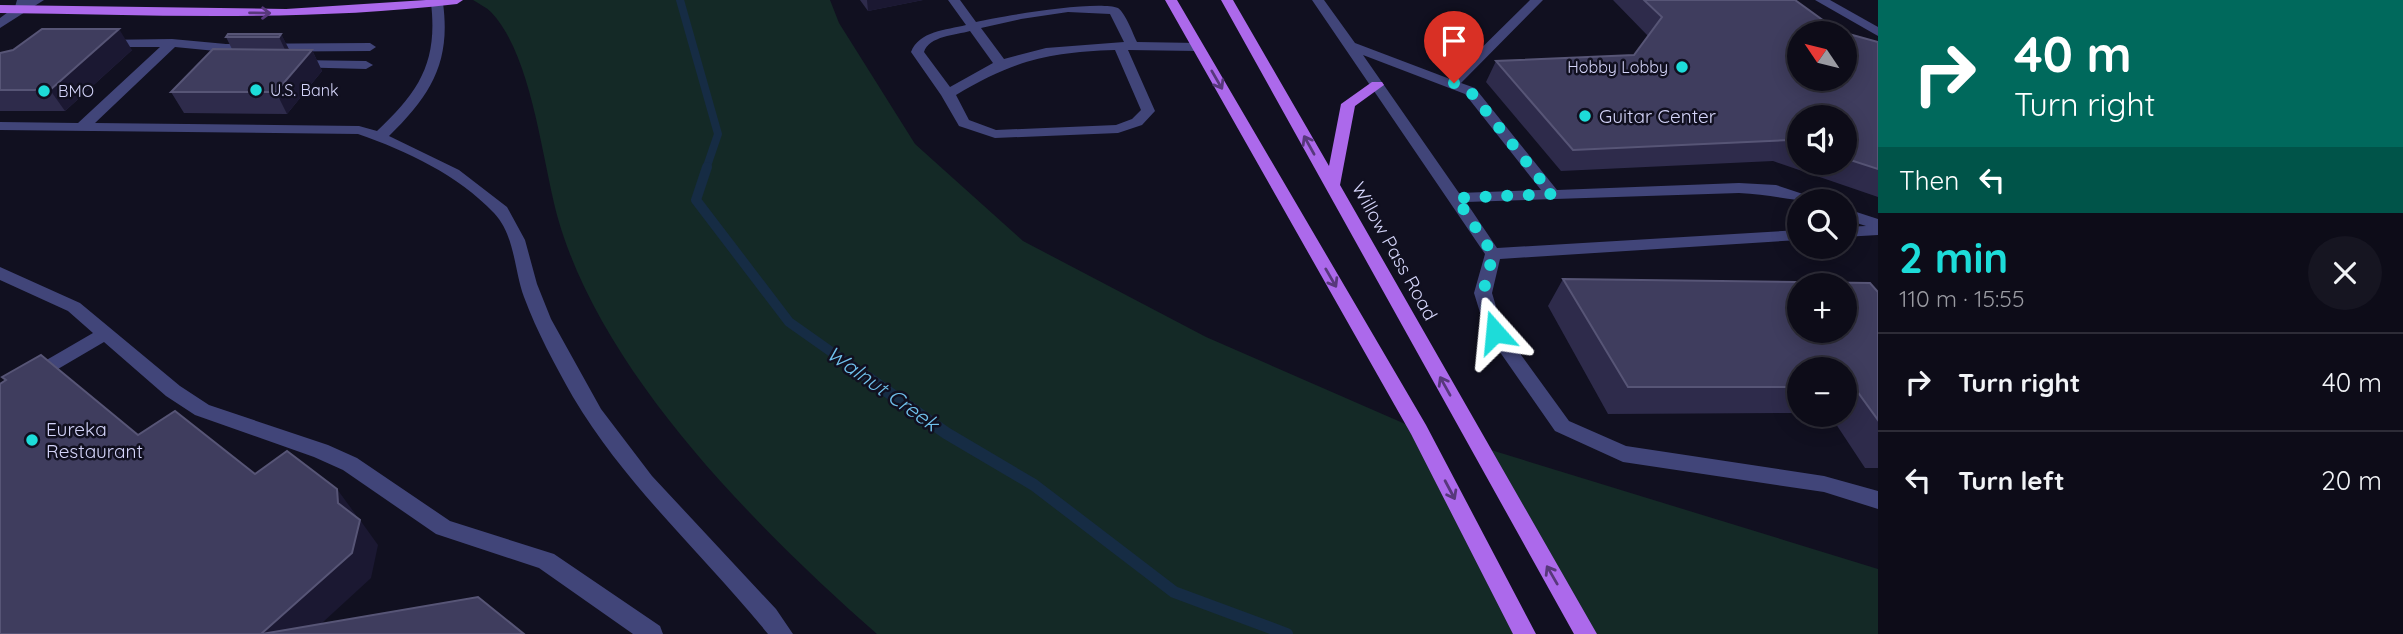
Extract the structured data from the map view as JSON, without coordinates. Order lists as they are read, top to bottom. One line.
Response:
{"streets":{"main road":["Willow Pass Road"]},"water":["Walnut Creek"],"places":["Hobby Lobby","U.S. Bank","BMO","Guitar Center","Eureka Restaurant"],"north":"top left","page":{"turn":["40 m","Turn right"],"map_buttons":["+","−"],"then":"Then","heading":["2 min","110 m · 15:55"],"list":[{"name":"Turn right","value":"40 m"},{"name":"Turn left","value":"20 m"}]}}
